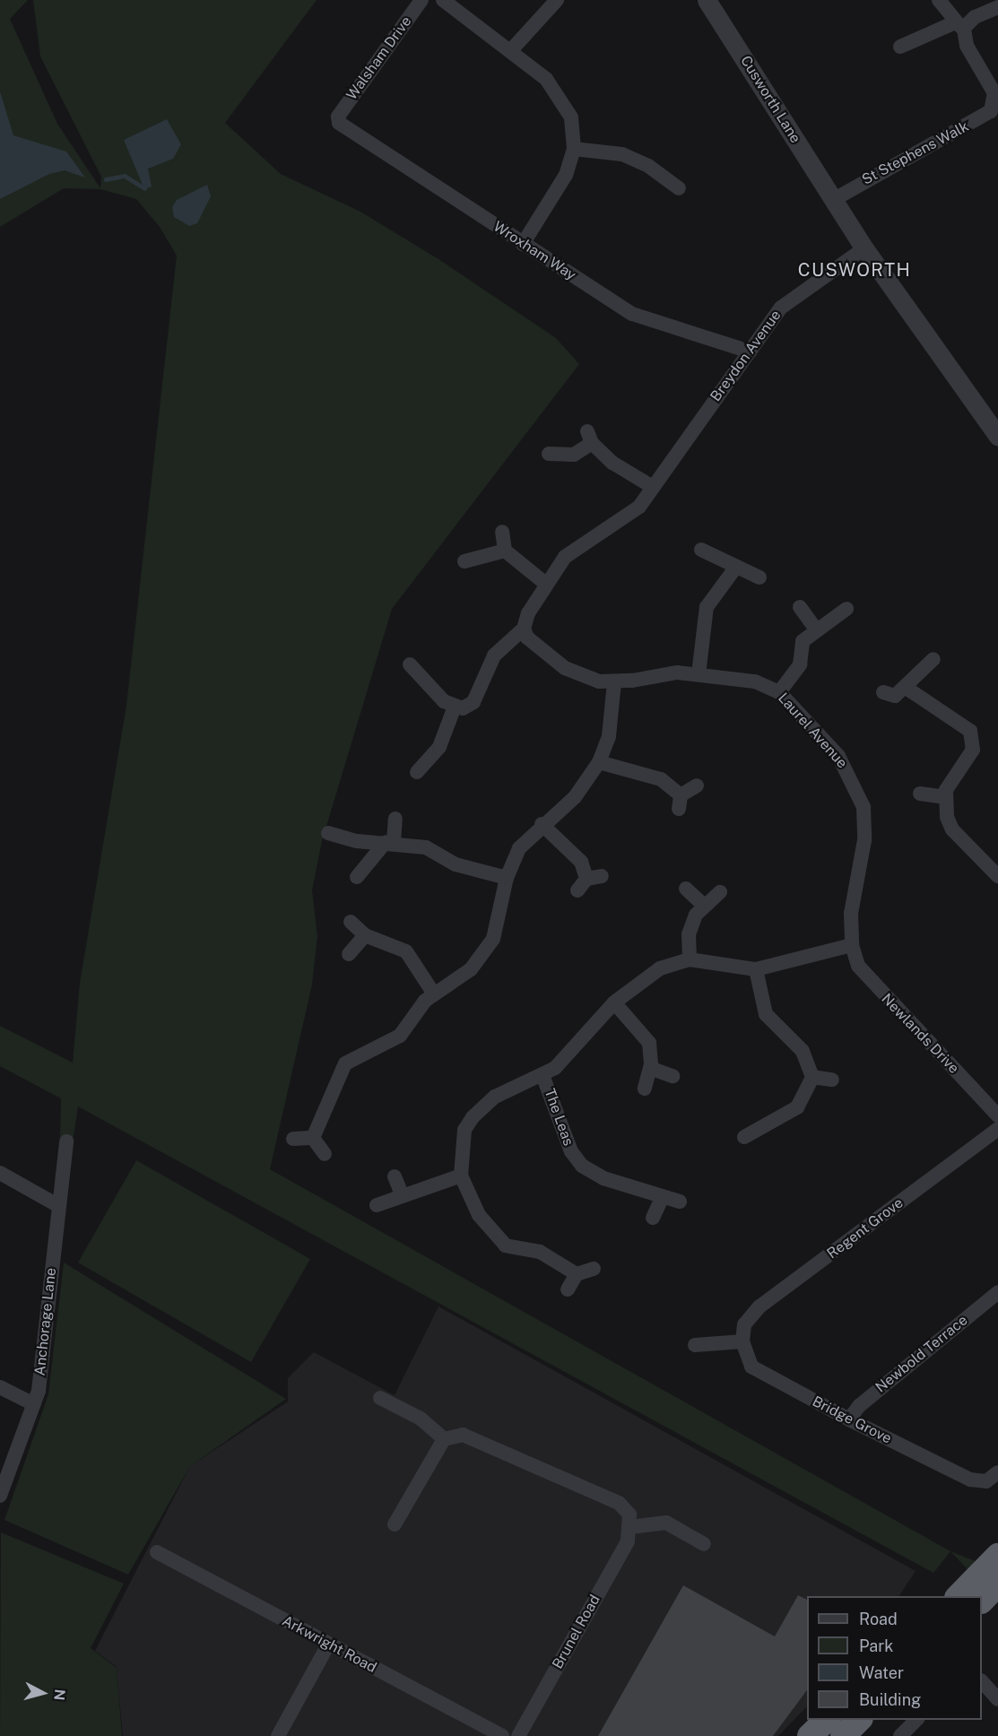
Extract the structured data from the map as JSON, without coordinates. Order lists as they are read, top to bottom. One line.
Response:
{"streets":{"street":["Walsham Drive","Cusworth Lane","St Stephens Walk","Wroxham Way","Breydon Avenue","Laurel Avenue","Newlands Drive","The Leas","Regent Grove","Anchorage Lane","Newbold Terrace","Bridge Grove","Brunel Road","Arkwright Road"]},"crossings":[["Walsham Drive","Wroxham Way"],["Cusworth Lane","St Stephens Walk"],["Cusworth Lane","Breydon Avenue"],["Wroxham Way","Breydon Avenue"],["Breydon Avenue","Laurel Avenue"],["Laurel Avenue","Newlands Drive"],["Regent Grove","Bridge Grove"],["Newbold Terrace","Bridge Grove"]],"districts":["CUSWORTH"],"legend":["Road","Park","Water","Building"],"north":"right"}
